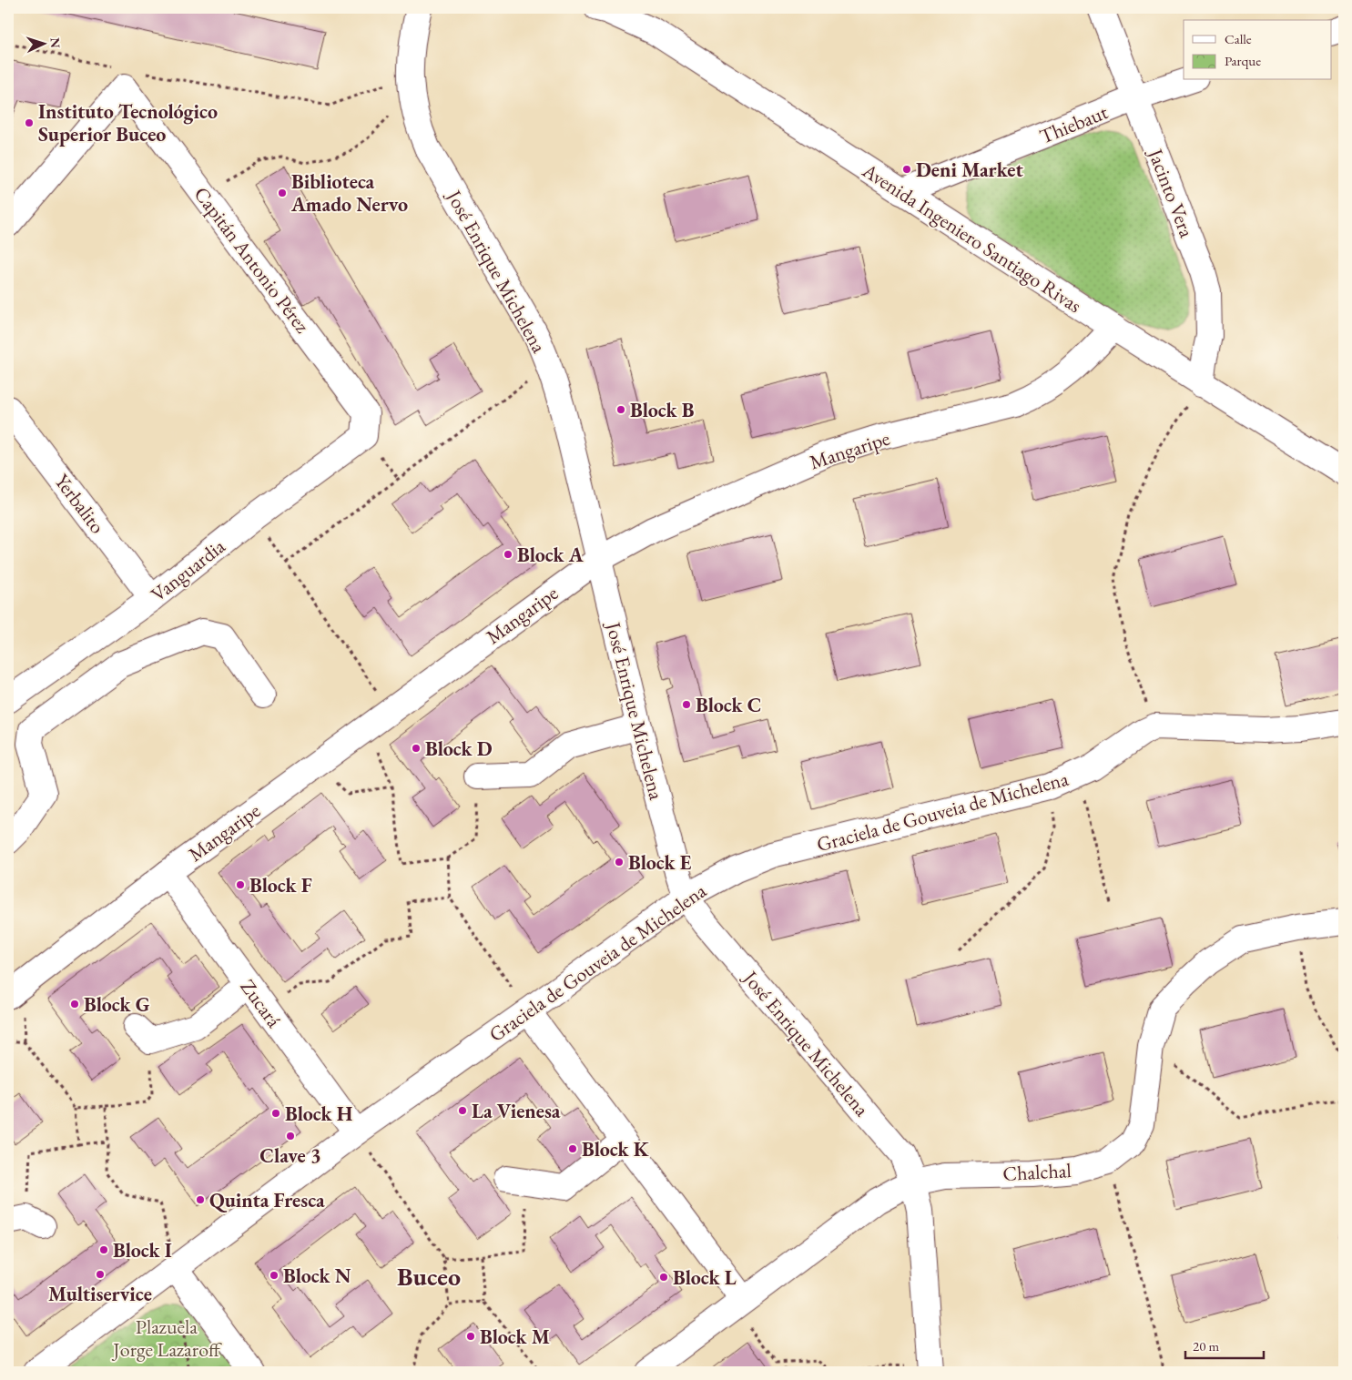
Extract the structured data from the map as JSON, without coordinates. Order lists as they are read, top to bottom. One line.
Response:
{"streets":{"street":["Thiebaut","Jacinto Vera","Avenida Ingeniero Santiago Rivas","Capitán Antonio Pérez","José Enrique Michelena","Mangaripe","Yerbalito","Vanguardia","Graciela de Gouveia de Michelena","Zucará","Chalchal"]},"crossings":[["Thiebaut","Jacinto Vera"],["Thiebaut","Avenida Ingeniero Santiago Rivas"],["Jacinto Vera","Avenida Ingeniero Santiago Rivas"],["Avenida Ingeniero Santiago Rivas","Mangaripe"],["Capitán Antonio Pérez","Vanguardia"],["José Enrique Michelena","Mangaripe"],["José Enrique Michelena","Graciela de Gouveia de Michelena"],["José Enrique Michelena","Chalchal"],["Mangaripe","Zucará"],["Yerbalito","Vanguardia"],["Graciela de Gouveia de Michelena","Zucará"]],"districts":["Buceo"],"parks":["Plazuela Jorge Lazaroff"],"places":["Instituto Tecnológico Superior Buceo","Deni Market","Biblioteca Amado Nervo","Block B","Block A","Block C","Block D","Block E","Block F","Block G","La Vienesa","Block H","Clave 3","Block K","Quinta Fresca","Block I","Multiservice","Block N","Block L","Block M"],"legend":["Calle","Parque"],"scale_bar":"20 m","north":"right"}
